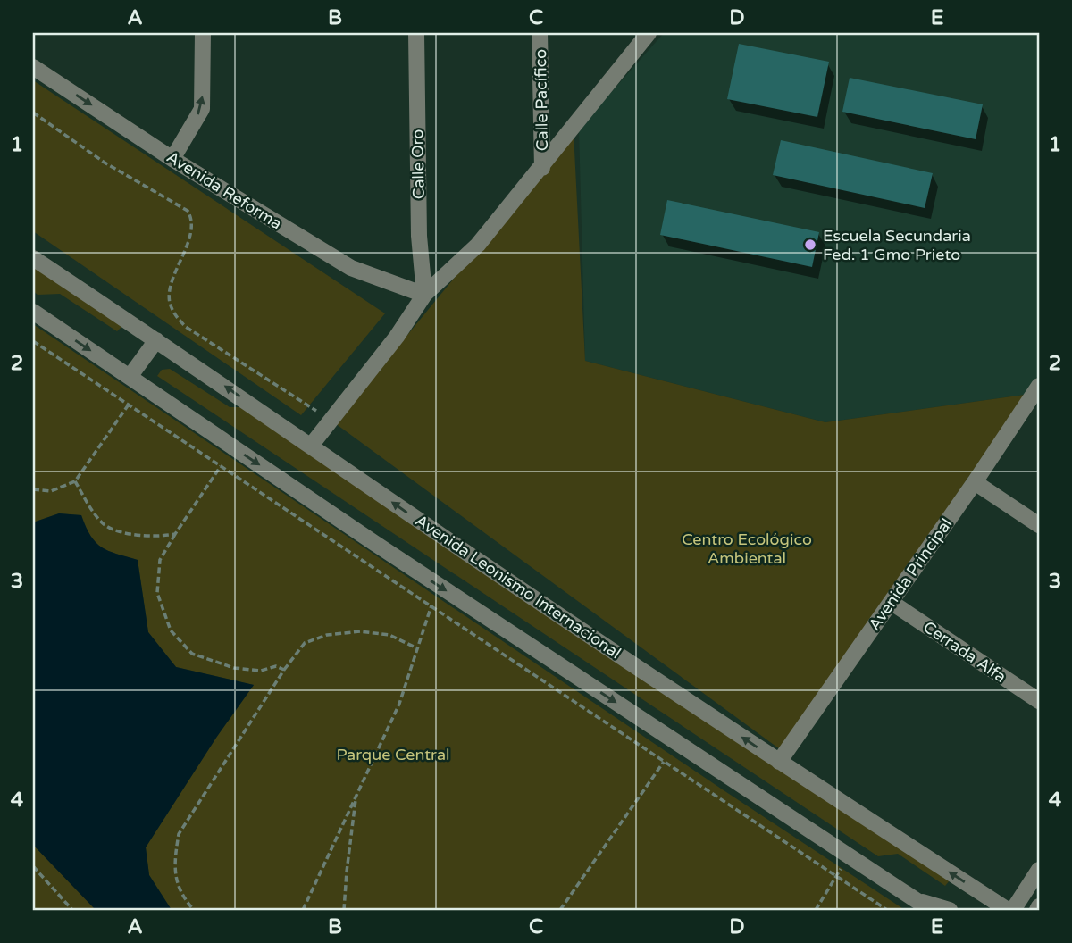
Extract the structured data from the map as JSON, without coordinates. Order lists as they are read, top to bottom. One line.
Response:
{"streets":{"street":["Calle Pacífico","Calle Oro","Avenida Reforma","Avenida Principal","Avenida Leonismo Internacional","Cerrada Alfa"]},"crossings":[["Calle Oro","Avenida Reforma"],["Avenida Principal","Avenida Leonismo Internacional"],["Avenida Principal","Cerrada Alfa"]],"one_way":["Avenida Reforma"],"parks":["Centro Ecológico Ambiental","Parque Central"],"places":["Escuela Secundaria Fed. 1 Gmo Prieto"],"grid":{"columns":["A","B","C","D","E"],"rows":["1","2","3","4"]}}
